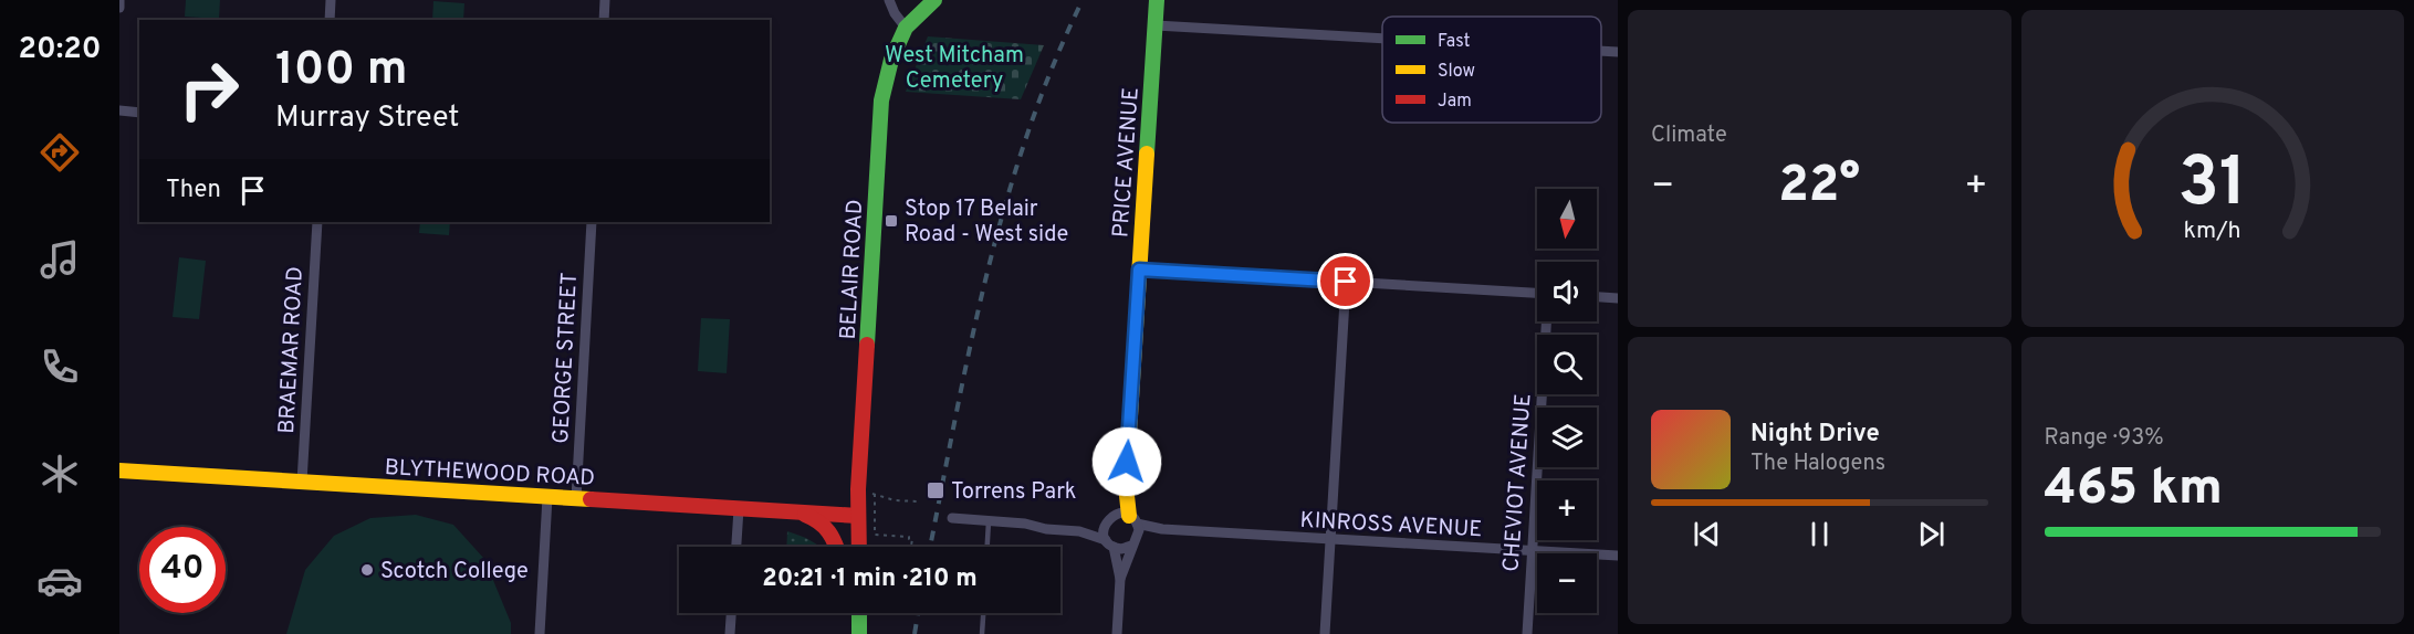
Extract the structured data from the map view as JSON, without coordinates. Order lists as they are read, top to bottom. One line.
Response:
{"streets":{"main road":["PRICE AVENUE","BELAIR ROAD","BLYTHEWOOD ROAD"],"street":["BRAEMAR ROAD","GEORGE STREET","CHEVIOT AVENUE","KINROSS AVENUE"]},"crossings":[["PRICE AVENUE","KINROSS AVENUE"],["BELAIR ROAD","BLYTHEWOOD ROAD"],["BRAEMAR ROAD","BLYTHEWOOD ROAD"],["GEORGE STREET","BLYTHEWOOD ROAD"],["CHEVIOT AVENUE","KINROSS AVENUE"]],"parks":["West Mitcham Cemetery"],"places":{"transit":["Stop 17 Belair Road - West side","Torrens Park"],"other":["Scotch College"]},"legend":["Fast","Slow","Jam"],"north":"bottom","page":{"tabs":"20:20","tile":["Climate",["Range · 93%","465 km"]],"turn":["100 m","Murray Street"],"then":"Then","heat":["−","22°","+"],"map_buttons":["+","−"],"song":["Night Drive","The Halogens"],"limit":"40","trip":"20:21 · 1 min · 210 m","gauge":["31","km/h"]}}
